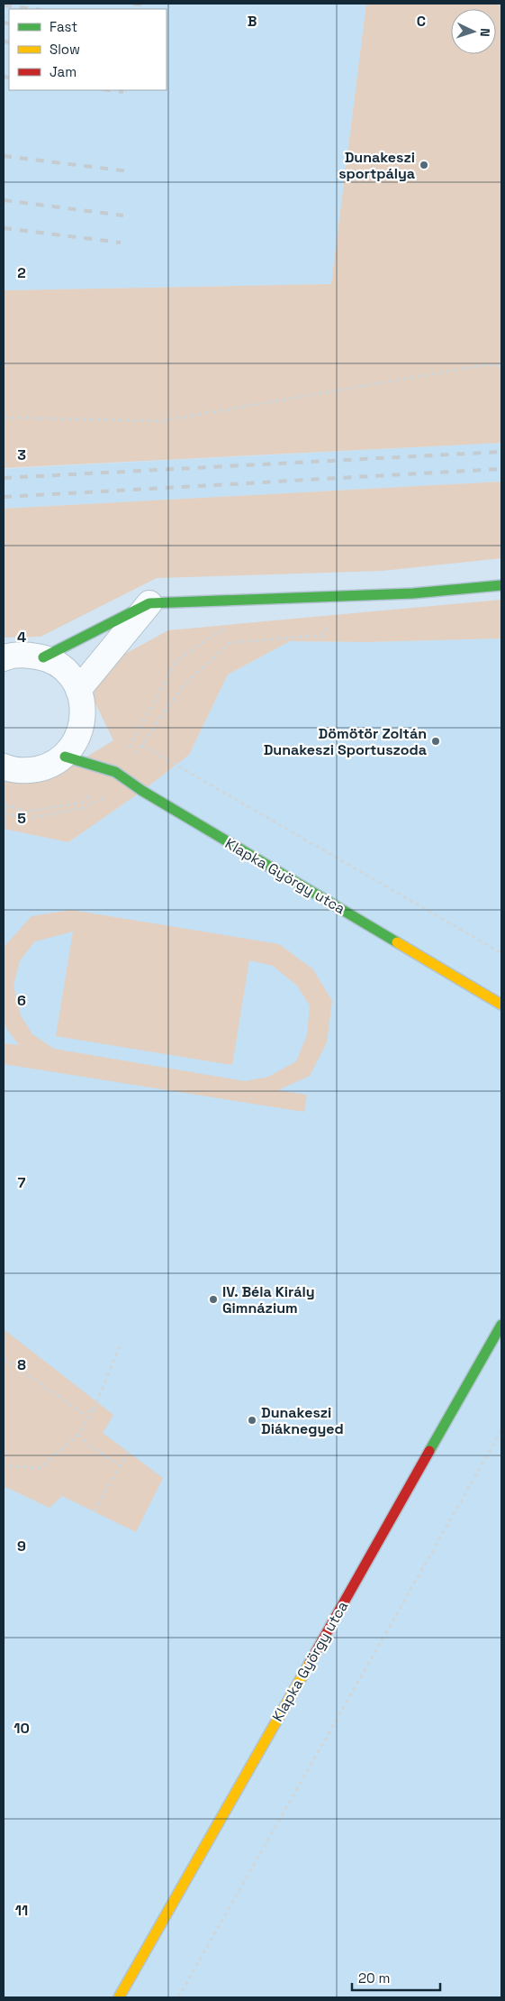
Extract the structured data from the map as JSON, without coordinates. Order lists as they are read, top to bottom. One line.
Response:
{"streets":{"street":["Klapka György utca"]},"places":["Dunakeszi sportpálya","Dömötör Zoltán Dunakeszi Sportuszoda","IV. Béla Király Gimnázium","Dunakeszi Diáknegyed"],"legend":["Fast","Slow","Jam"],"scale_bar":"20 m","north":"right","grid":{"columns":["B","C"],"rows":["2","3","4","5","6","7","8","9","10","11"]}}
